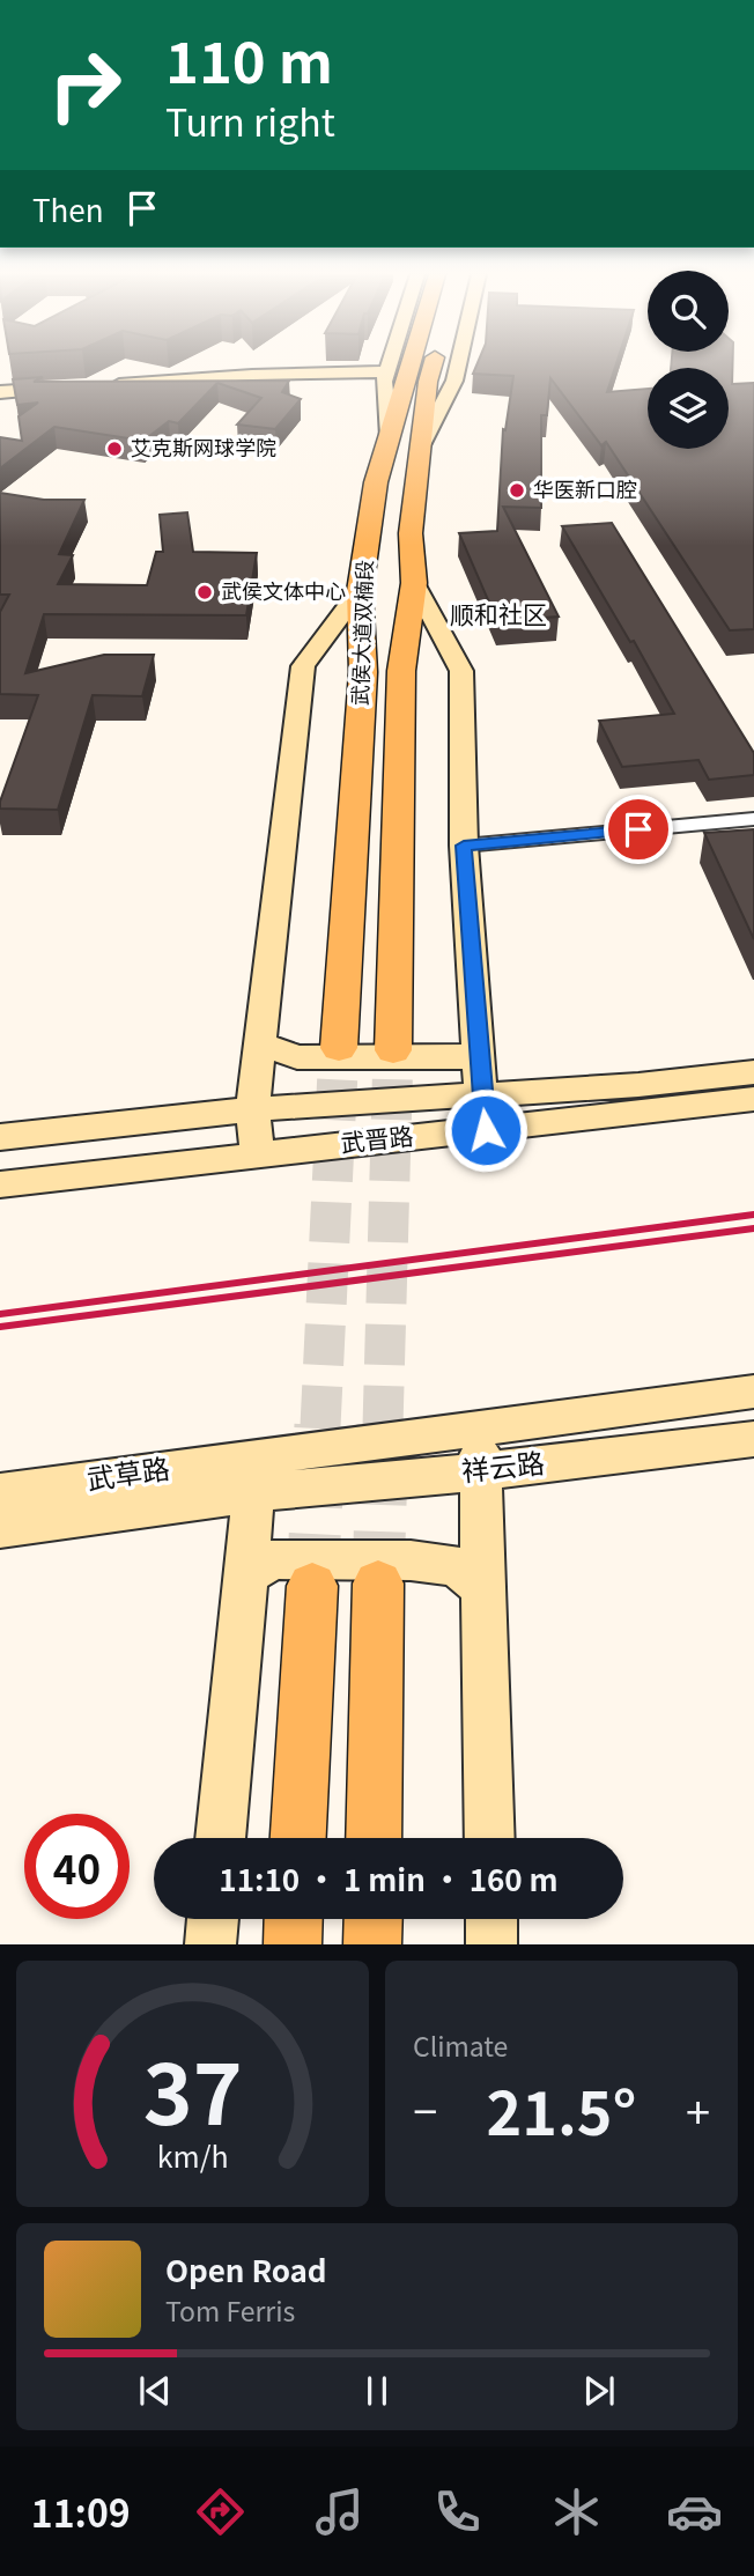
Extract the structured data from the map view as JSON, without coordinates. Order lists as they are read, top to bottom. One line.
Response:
{"streets":{"main road":["武侯大道双楠段"],"street":["武晋路","祥云路","武草路"]},"crossings":[["祥云路","武草路"]],"districts":["顺和社区"],"places":["艾克斯网球学院","华医新口腔","武侯文体中心"],"page":{"turn":["110 m","Turn right"],"then":"Then","limit":"40","trip":"11:10 · 1 min · 160 m","tile":"Climate","heat":["−","21.5°","+"],"song":["Open Road","Tom Ferris"],"tabs":"11:09","gauge":["37","km/h"]}}
